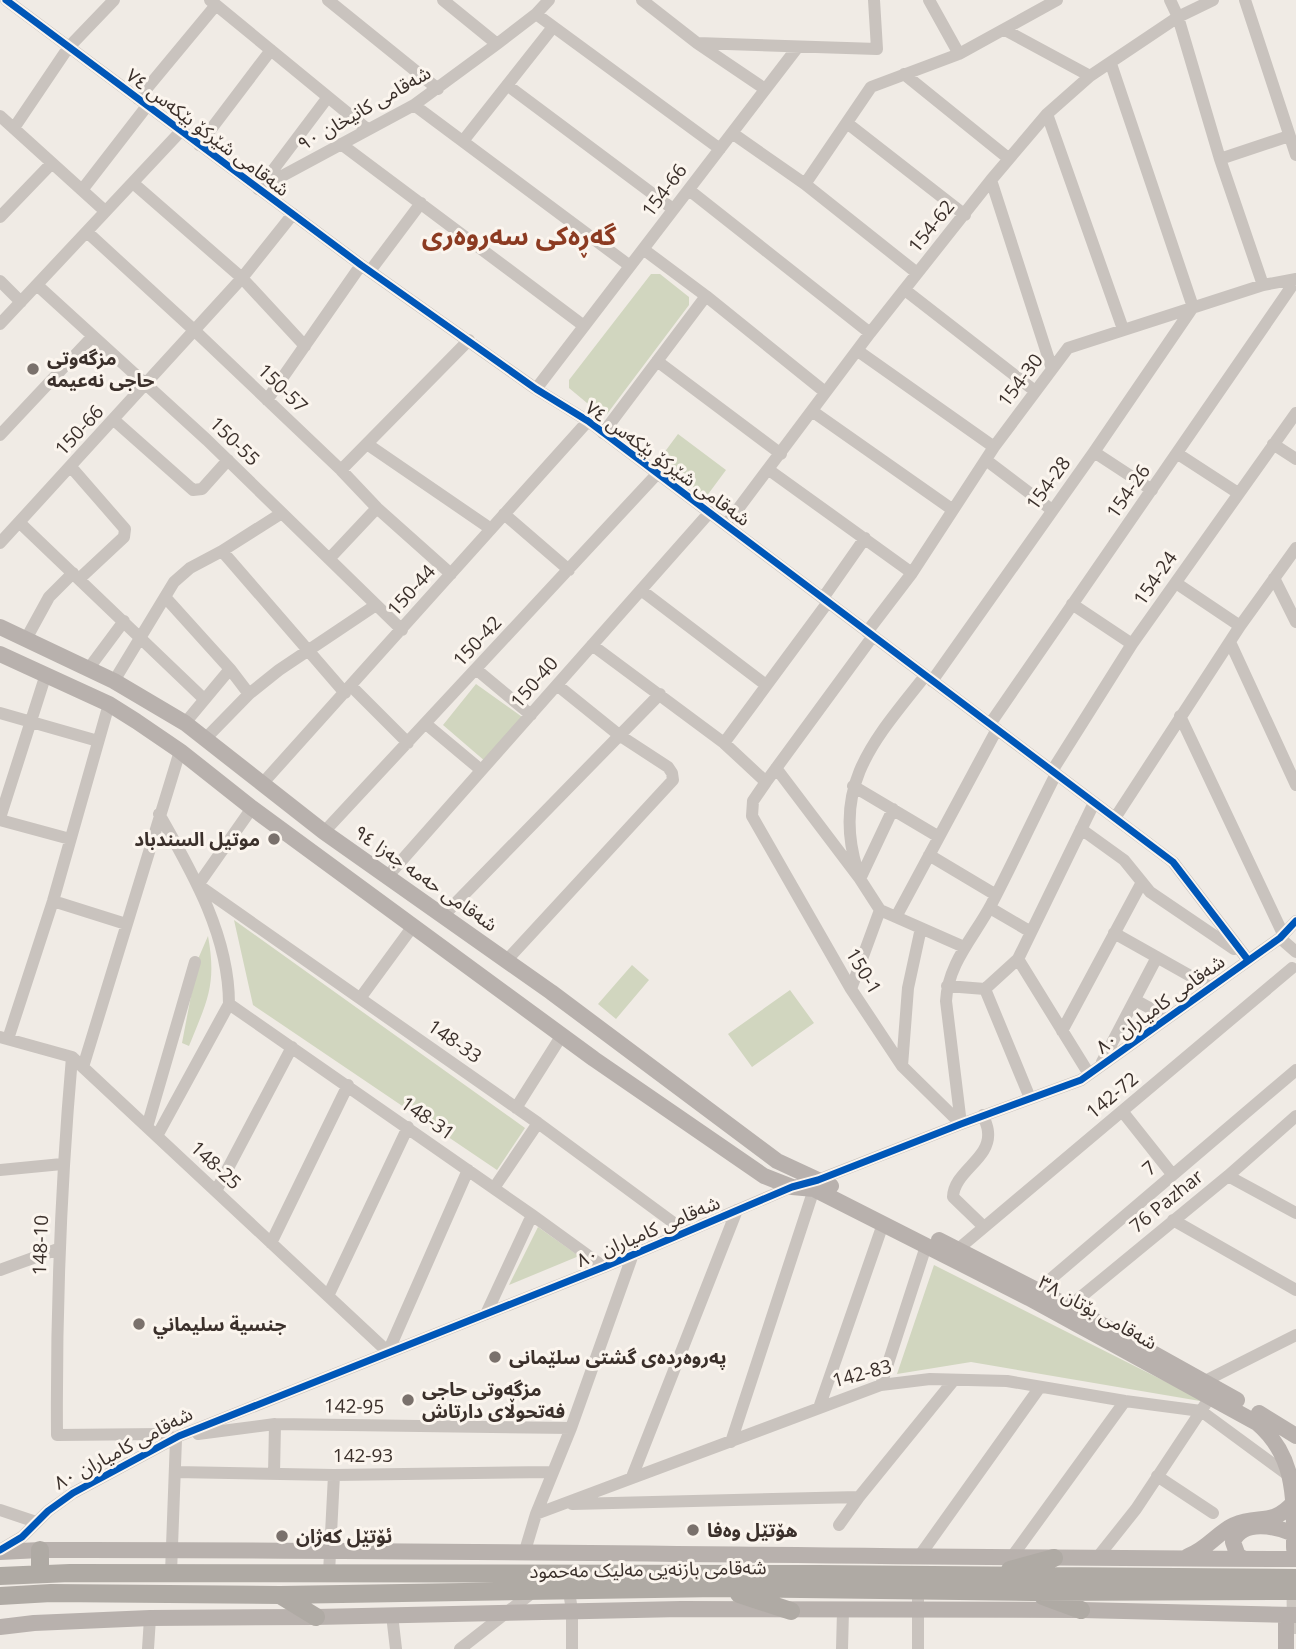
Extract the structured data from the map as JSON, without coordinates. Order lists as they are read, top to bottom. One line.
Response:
{"streets":{"highway":["شەقامی بازنەیی مەلیک مەحمود"],"main road":["شەقامی حەمە جەزا ٩٤","شەقامی بۆتان ٣٨"],"street":["شەقامی کانیخان ٩٠","شەقامی شێرکۆ بێکەس ٧٤","154-66","154-62","154-30","150-57","150-66","150-55","154-28","154-26","154-24","150-44","150-42","150-40","150-1","شەقامی کامیاران ٨٠","148-33","142-72","148-31","148-25","7","76 Pazhar","148-10","142-83","142-95","142-93"]},"crossings":[["شەقامی کانیخان ٩٠","شەقامی شێرکۆ بێکەس ٧٤"],["شەقامی شێرکۆ بێکەس ٧٤","154-66"],["شەقامی شێرکۆ بێکەس ٧٤","154-62"],["شەقامی شێرکۆ بێکەس ٧٤","154-30"],["شەقامی شێرکۆ بێکەس ٧٤","150-66"],["شەقامی شێرکۆ بێکەس ٧٤","154-28"],["شەقامی شێرکۆ بێکەس ٧٤","154-26"],["شەقامی شێرکۆ بێکەس ٧٤","154-24"],["شەقامی شێرکۆ بێکەس ٧٤","150-44"],["شەقامی شێرکۆ بێکەس ٧٤","150-42"],["شەقامی شێرکۆ بێکەس ٧٤","150-40"],["شەقامی شێرکۆ بێکەس ٧٤","شەقامی کامیاران ٨٠"],["154-30","154-28"],["154-30","154-26"],["154-30","150-1"],["150-57","150-66"],["150-57","150-44"],["150-66","150-55"],["150-55","150-44"],["150-44","شەقامی حەمە جەزا ٩٤"],["150-42","شەقامی حەمە جەزا ٩٤"],["150-40","شەقامی حەمە جەزا ٩٤"],["شەقامی حەمە جەزا ٩٤","شەقامی کامیاران ٨٠"],["شەقامی حەمە جەزا ٩٤","شەقامی بۆتان ٣٨"],["150-1","شەقامی کامیاران ٨٠"],["شەقامی کامیاران ٨٠","148-33"],["شەقامی کامیاران ٨٠","148-31"],["شەقامی کامیاران ٨٠","148-25"],["شەقامی کامیاران ٨٠","148-10"],["شەقامی کامیاران ٨٠","شەقامی بۆتان ٣٨"],["شەقامی کامیاران ٨٠","142-95"],["142-72","شەقامی بۆتان ٣٨"],["148-25","148-10"],["7","شەقامی بۆتان ٣٨"],["76 Pazhar","شەقامی بۆتان ٣٨"],["148-10","142-95"],["شەقامی بۆتان ٣٨","142-83"]],"districts":["گەڕەکی سەروەری"],"places":["مزگەوتی حاجی نەعیمە","موتيل السندباد","جنسية سليماني","پەروەردەی گشتی سلێمانی","مزگەوتی حاجی فەتحوڵای دارتاش","هۆتێل وەفا","ئۆتێل کەژان"]}
